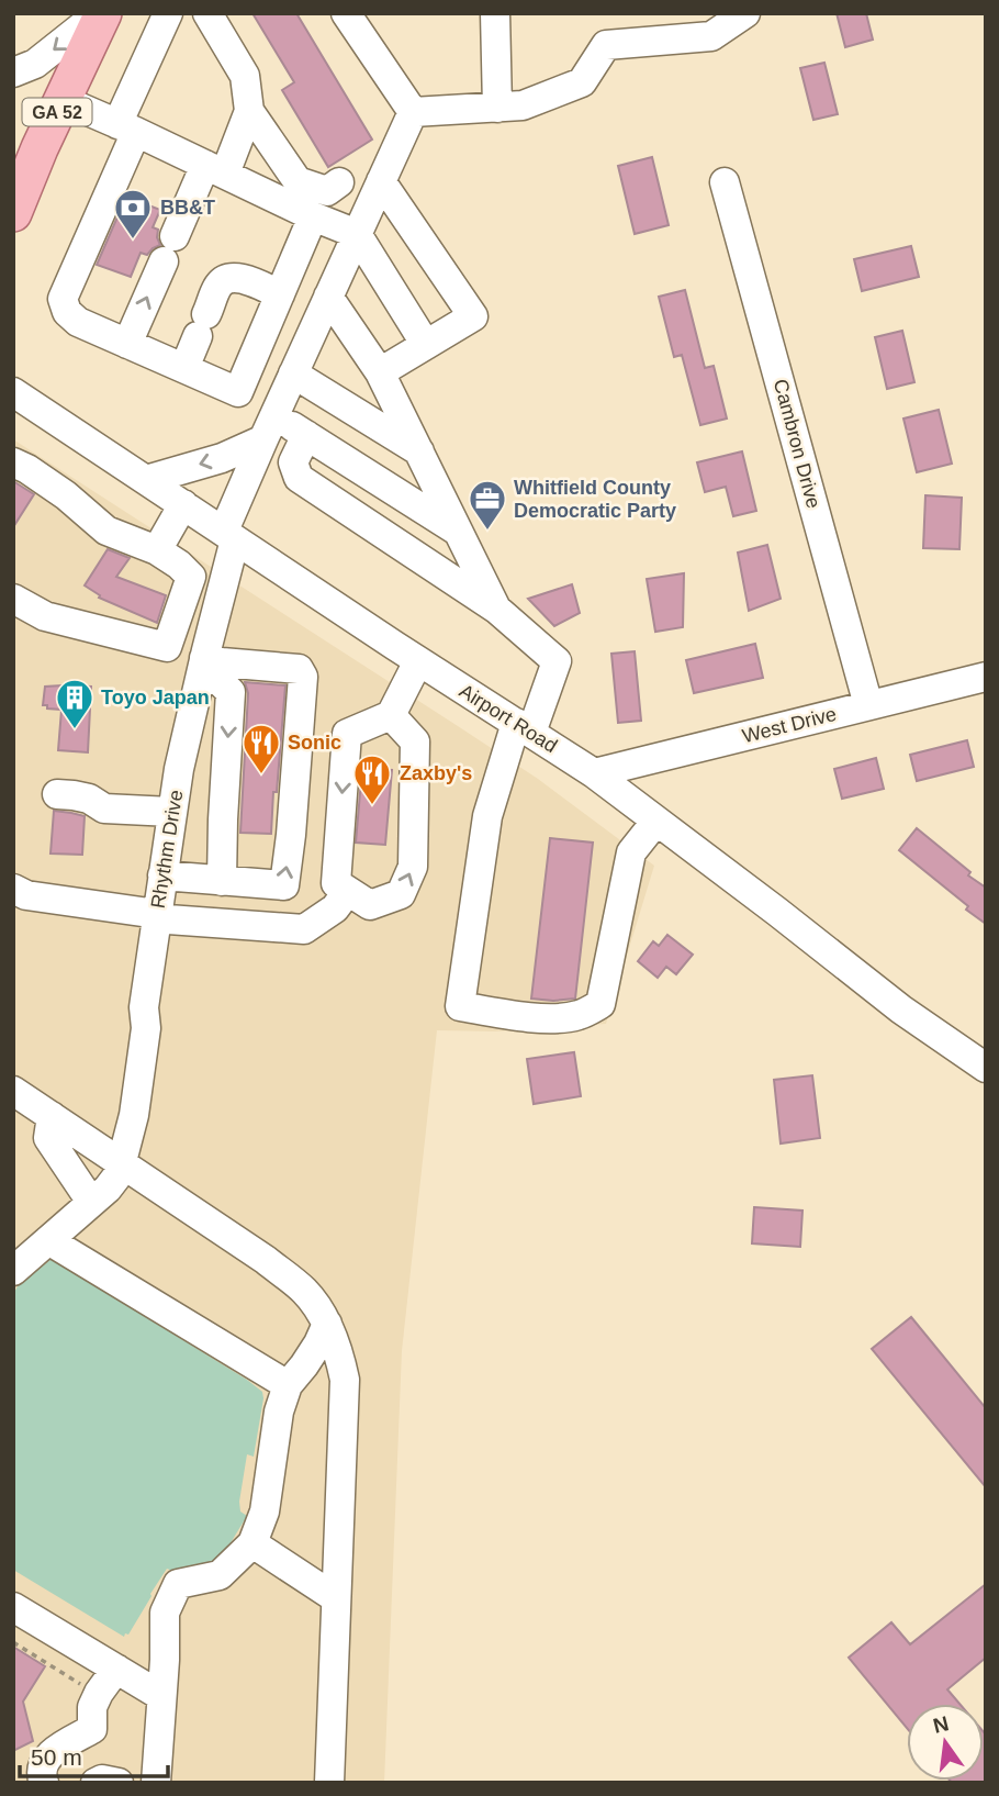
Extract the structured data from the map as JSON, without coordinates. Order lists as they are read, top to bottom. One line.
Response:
{"streets":{"main road":["GA 52"],"street":["Cambron Drive","Airport Road","West Drive","Rhythm Drive"]},"crossings":[["Cambron Drive","West Drive"],["Airport Road","West Drive"],["Airport Road","Rhythm Drive"]],"places":{"bank":["BB&T"],"office":["Whitfield County Democratic Party"],"building":["Toyo Japan"],"restaurant":["Sonic","Zaxby's"]},"scale_bar":"50 m","north":"top"}
